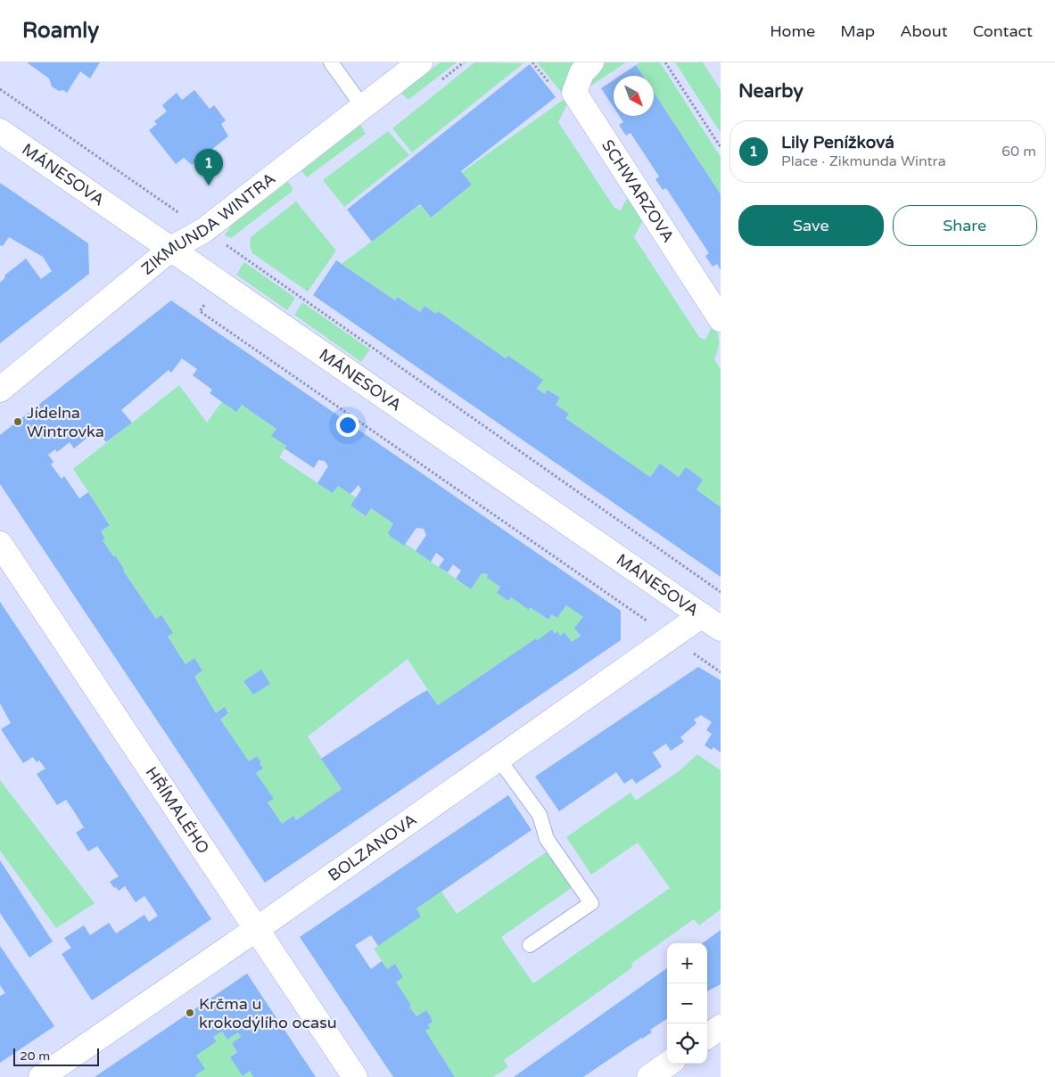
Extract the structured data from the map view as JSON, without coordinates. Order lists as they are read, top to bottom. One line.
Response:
{"streets":{"street":["MÁNESOVA","SCHWARZOVA","ZIKMUNDA WINTRA","HŘÍMALÉHO","BOLZANOVA"]},"crossings":[["MÁNESOVA","ZIKMUNDA WINTRA"],["MÁNESOVA","BOLZANOVA"],["HŘÍMALÉHO","BOLZANOVA"]],"places":["Jídelna Wintrovka","Krčma u krokodýlího ocasu"],"scale_bar":"20 m","north":"bottom right","page":{"header":"Roamly","nav":["Home","Map","About","Contact"],"heading":"Nearby","list":[{"mark":"1","name":"Lily Penížková","note":"Place · Zikmunda Wintra","value":"60 m"}],"pins":"1","buttons":["Save","Share"],"map_buttons":["+","−"],"scale":"20 m"}}
